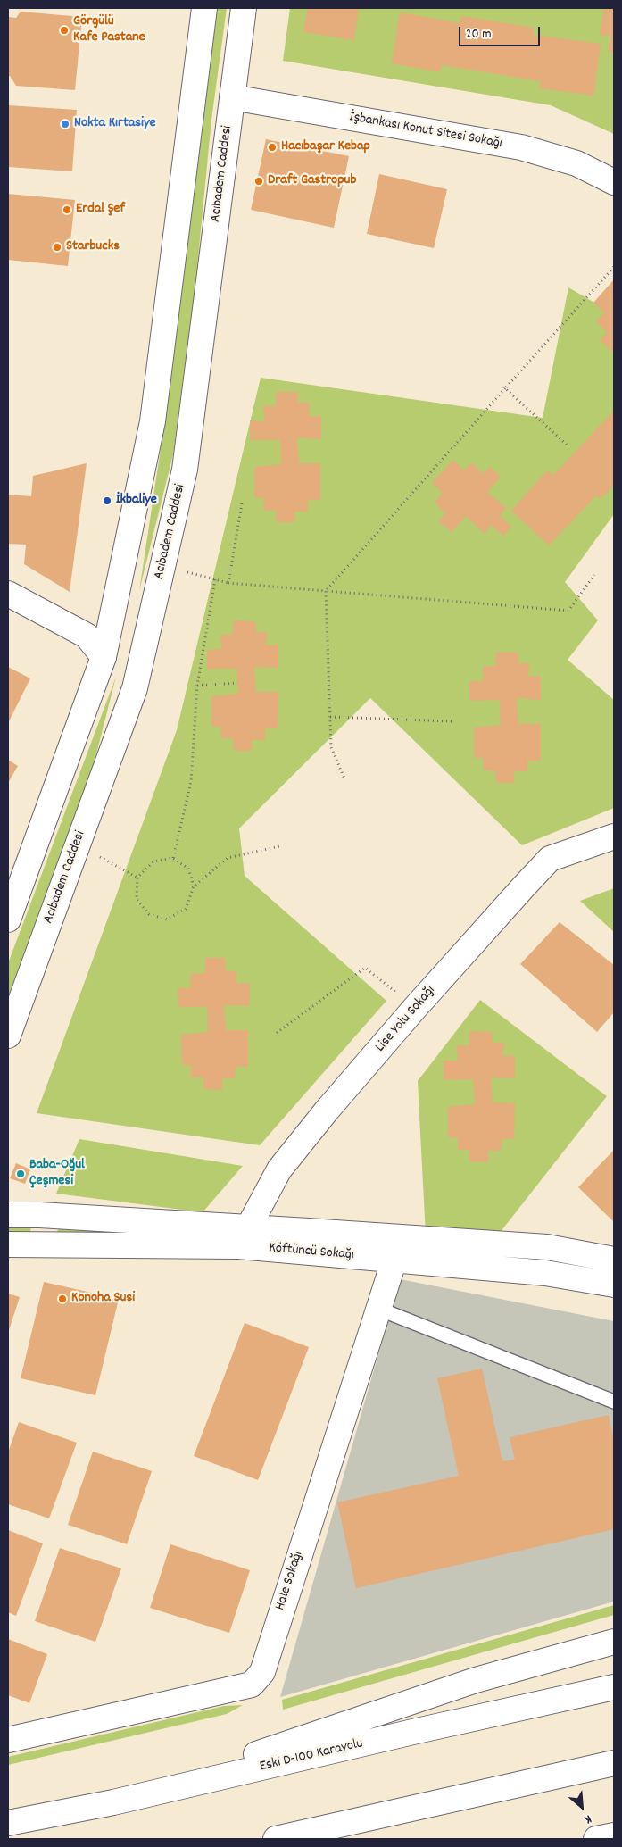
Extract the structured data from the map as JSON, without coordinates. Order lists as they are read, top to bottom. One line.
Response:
{"streets":{"main road":["İşbankası Konut Sitesi Sokağı","Acıbadem Caddesi","Lise Yolu Sokağı","Köftüncü Sokağı","Hale Sokağı","Eski D-100 Karayolu"]},"crossings":[["İşbankası Konut Sitesi Sokağı","Acıbadem Caddesi"],["Lise Yolu Sokağı","Köftüncü Sokağı"],["Köftüncü Sokağı","Hale Sokağı"]],"places":["Görgülü Kafe Pastane","Nokta Kırtasiye","Hacıbaşar Kebap","Draft Gastropub","Erdal Şef","Starbucks","İkbaliye","Baba-Oğul Çeşmesi","Konoha Susi"],"scale_bar":"20 m","north":"bottom right"}
